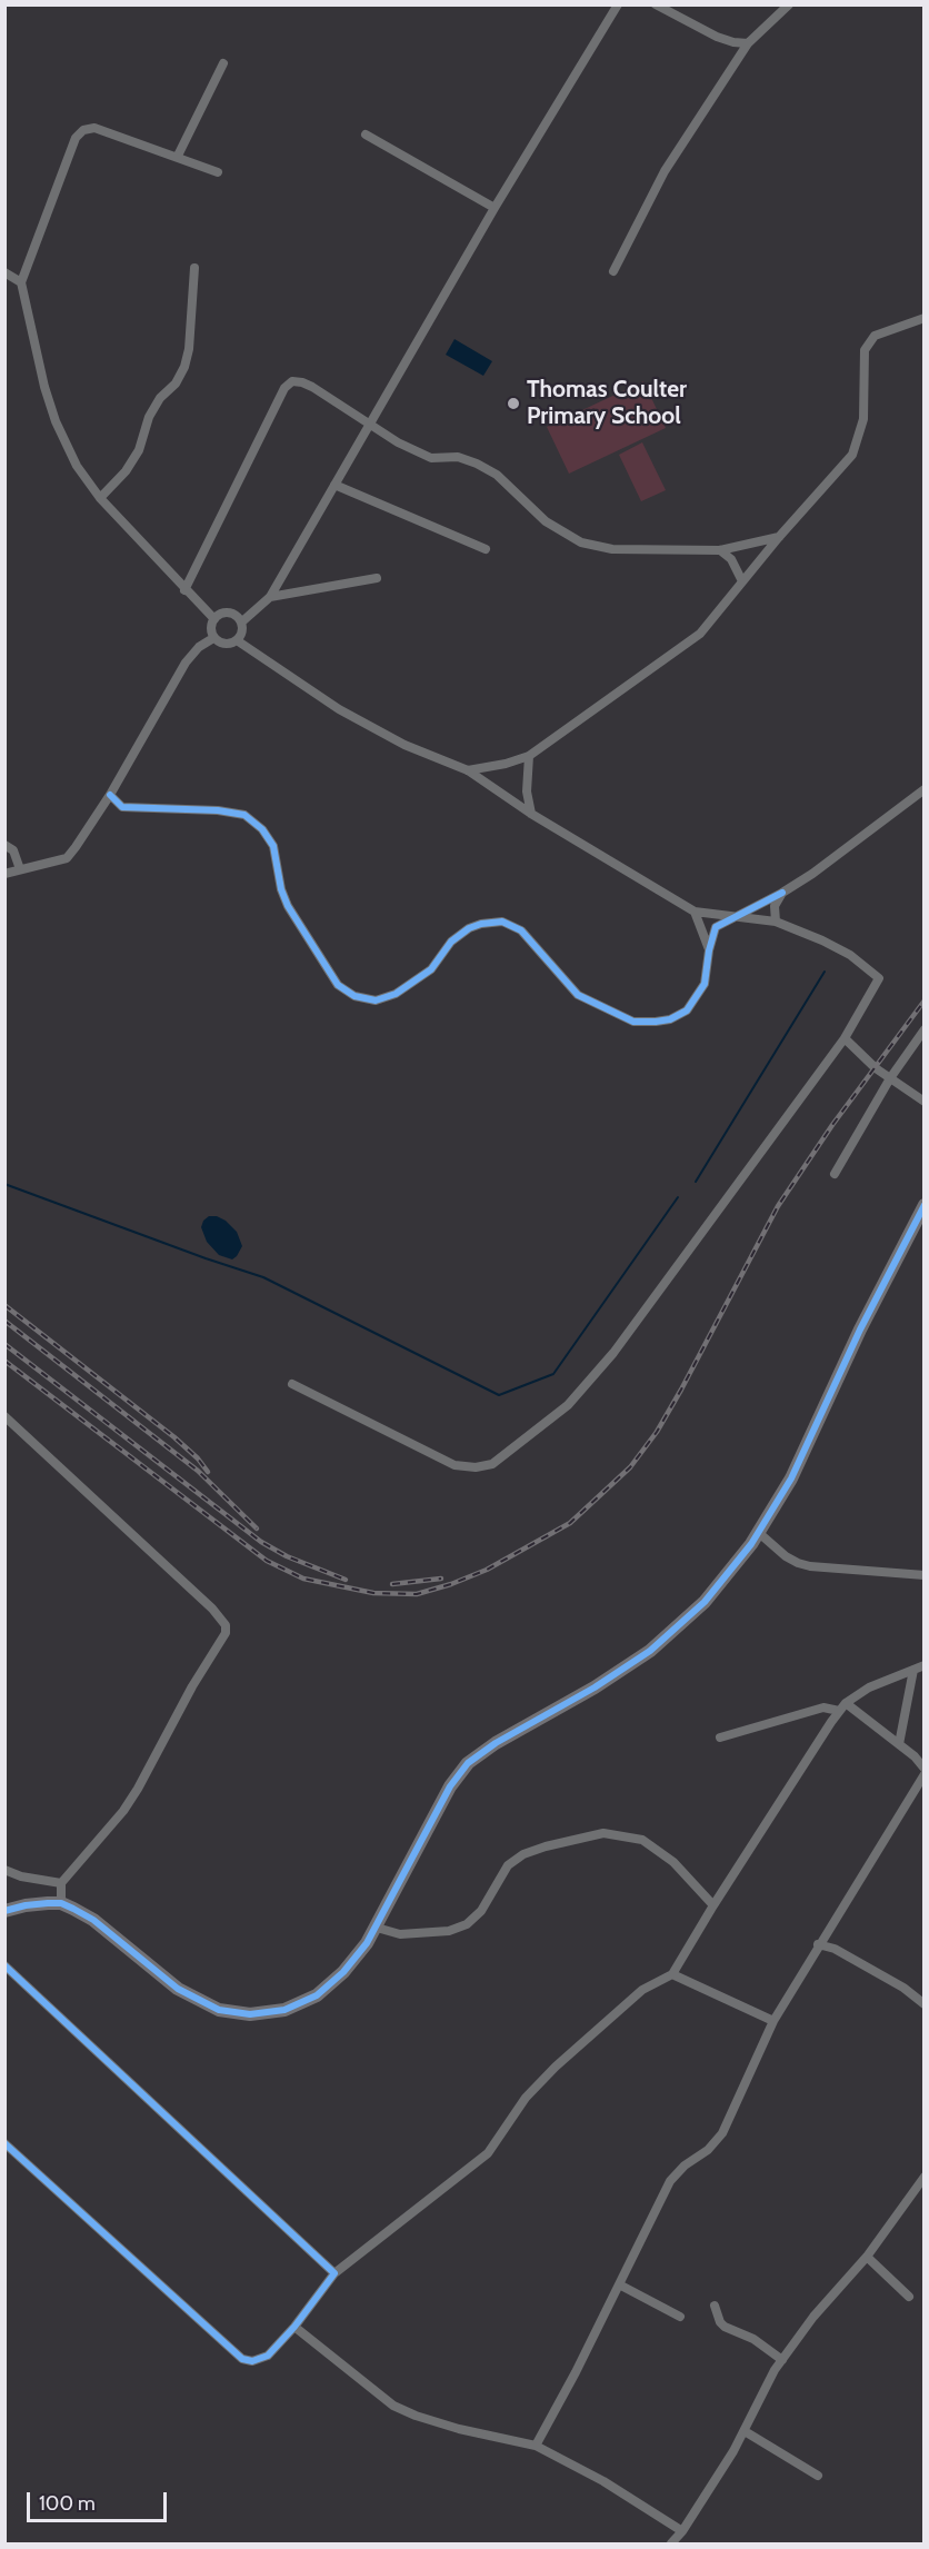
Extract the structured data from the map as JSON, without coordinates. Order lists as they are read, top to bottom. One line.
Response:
{"places":["Thomas Coulter Primary School"],"scale_bar":"100 m"}
